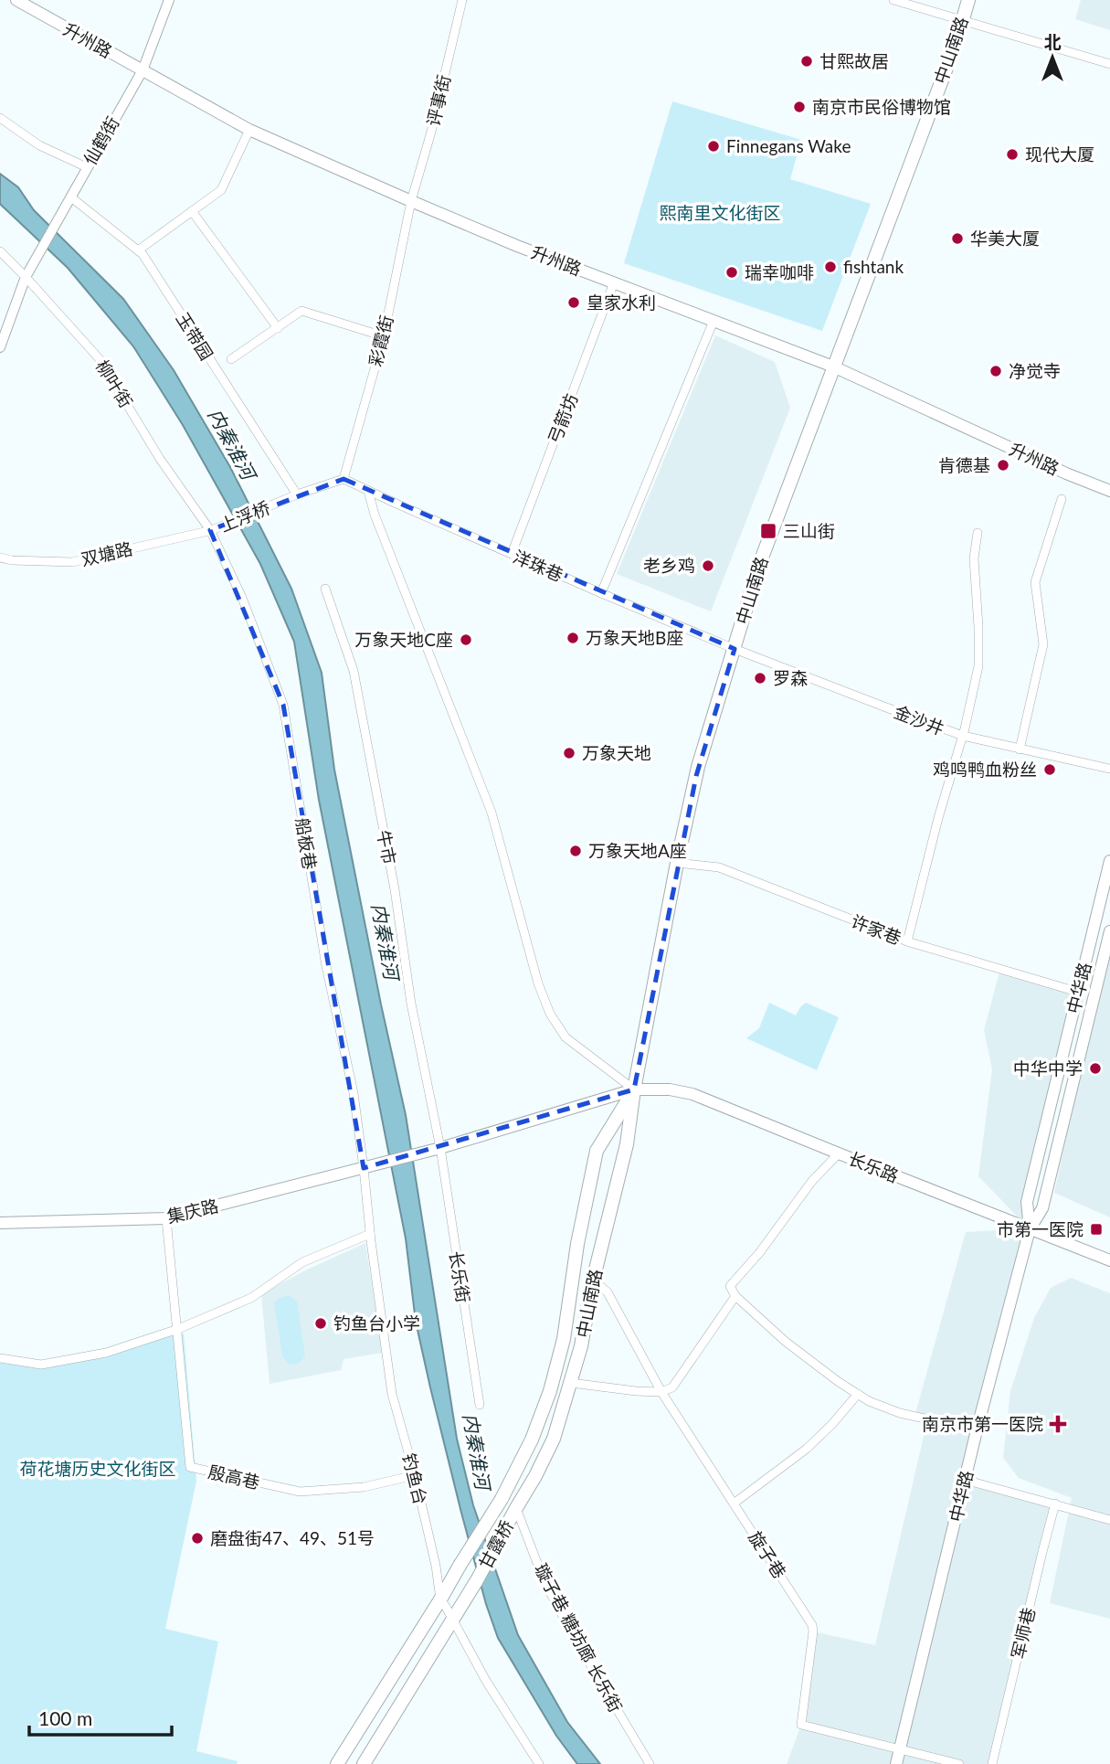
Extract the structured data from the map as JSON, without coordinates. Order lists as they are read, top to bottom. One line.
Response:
{"streets":{"main road":["升州路","中山南路","中华路","长乐路","集庆路","甘露桥"],"street":["评事街","仙鹤街","玉带园","彩霞街","柳叶街","弓箭坊","上浮桥","双塘路","洋珠巷","金沙井","船板巷","牛市","许家巷","长乐街","殷高巷","钓鱼台","旋子巷","军师巷","璇子巷 糖坊廊 长乐街"]},"crossings":[["升州路","中山南路"],["升州路","评事街"],["升州路","仙鹤街"],["升州路","彩霞街"],["升州路","弓箭坊"],["中山南路","洋珠巷"],["中山南路","金沙井"],["中山南路","许家巷"],["中山南路","长乐路"],["中山南路","甘露桥"],["中山南路","旋子巷"],["中山南路","璇子巷 糖坊廊 长乐街"],["评事街","彩霞街"],["仙鹤街","玉带园"],["仙鹤街","柳叶街"],["玉带园","上浮桥"],["彩霞街","洋珠巷"],["柳叶街","上浮桥"],["柳叶街","双塘路"],["柳叶街","船板巷"],["弓箭坊","洋珠巷"],["上浮桥","双塘路"],["上浮桥","船板巷"],["双塘路","船板巷"],["洋珠巷","金沙井"],["船板巷","集庆路"],["船板巷","钓鱼台"],["牛市","集庆路"],["牛市","长乐街"],["许家巷","中华路"],["中华路","长乐路"],["中华路","旋子巷"],["集庆路","长乐街"],["集庆路","殷高巷"],["集庆路","钓鱼台"],["殷高巷","钓鱼台"],["钓鱼台","甘露桥"],["甘露桥","璇子巷 糖坊廊 长乐街"]],"water":["内秦淮河"],"parks":["熙南里文化街区","荷花塘历史文化街区"],"places":{"other":["甘熙故居","南京市民俗博物馆","Finnegans Wake","现代大厦","华美大厦","fishtank","瑞幸咖啡","皇家水利","净觉寺","肯德基","老乡鸡","万象天地B座","万象天地C座","罗森","万象天地","鸡鸣鸭血粉丝","万象天地A座","中华中学","钓鱼台小学","磨盘街47、49、51号"],"transit":["三山街","市第一医院"],"health":["南京市第一医院"]},"scale_bar":"100 m","north":"top"}
